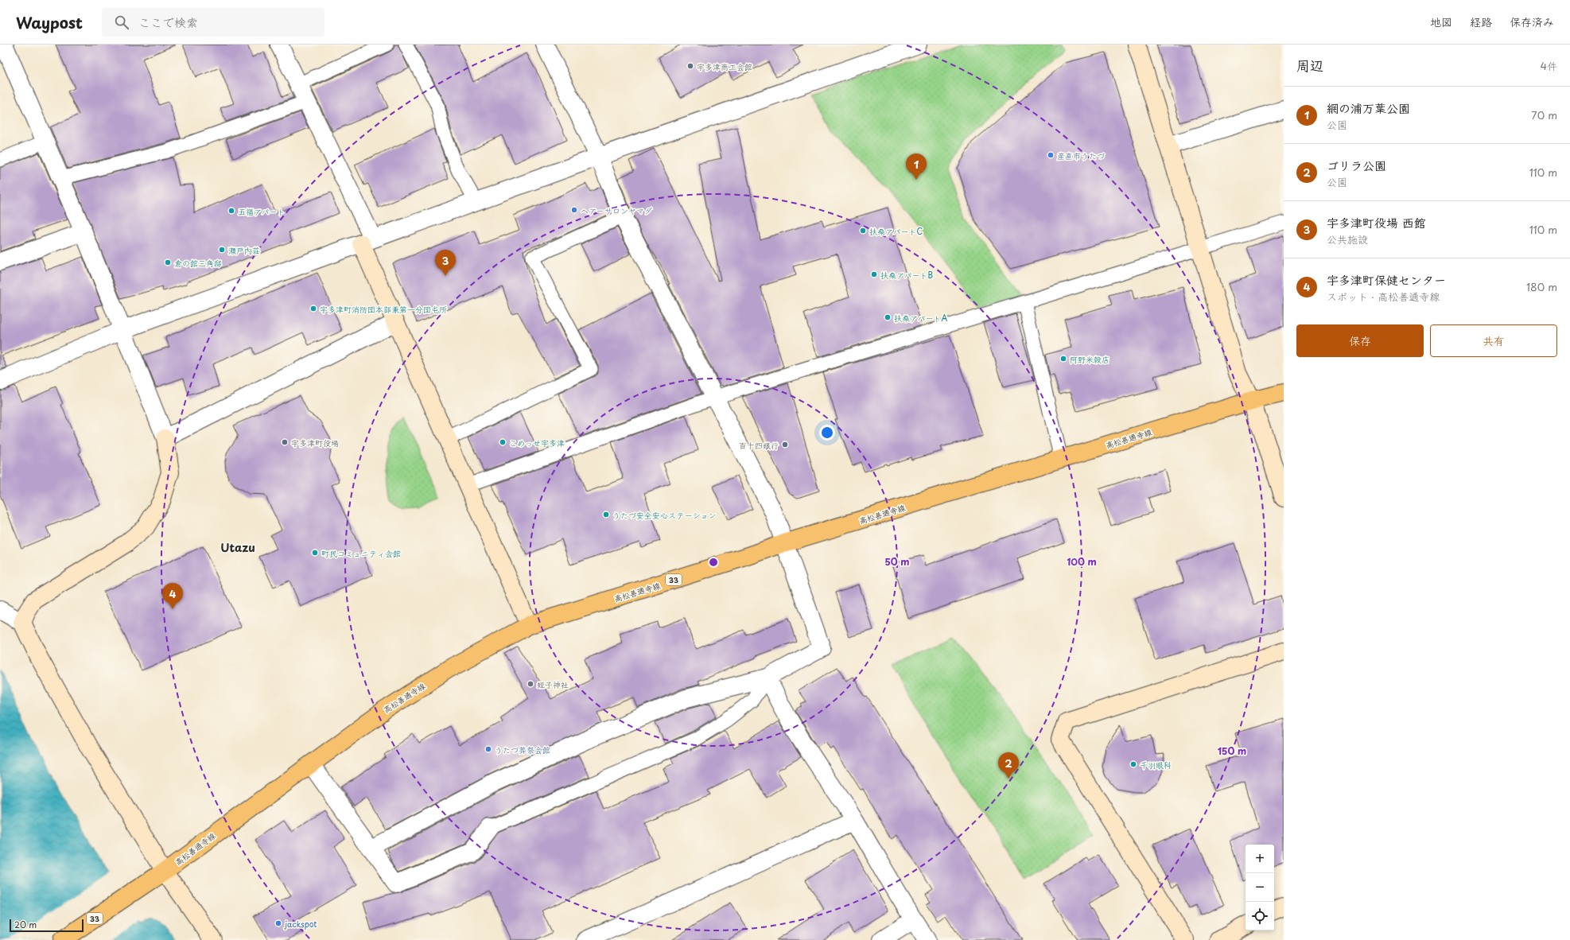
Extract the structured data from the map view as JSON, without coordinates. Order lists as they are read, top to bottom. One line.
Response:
{"streets":{"main road":["高松善通寺線","33"]},"districts":["Utazu"],"places":["宇多津商工会館","産直市うたづ","ヘアーサロンヤマダ","五福アパート","扶桑アパートC","瀬戸内荘","倉の館三角邸","扶桑アパートB","宇多津町消防団本部兼第一分団屯所","扶桑アパートA","阿野米穀店","宇多津町役場","こめっせ宇多津","百十四銀行","うたづ安全安心ステーション","町民コミュニティ会館","蛭子神社","うたづ葬祭会館","千羽眼科","jackspot"],"scale_bar":"20 m","page":{"header":"Waypost","search":"ここで検索","nav":["地図","経路","保存済み"],"heading":["周辺","4件"],"list":[{"mark":"1","name":"網の浦万葉公園","note":"公園","value":"70 m"},{"mark":"2","name":"ゴリラ公園","note":"公園","value":"110 m"},{"mark":"3","name":"宇多津町役場 西館","note":"公共施設","value":"110 m"},{"mark":"4","name":"宇多津町保健センター","note":"スポット · 高松善通寺線","value":"180 m"}],"pins":["1","3","4","2"],"buttons":["保存","共有"],"map_buttons":["+","−"],"scale":"20 m"},"rings":["50 m","100 m","150 m"]}
